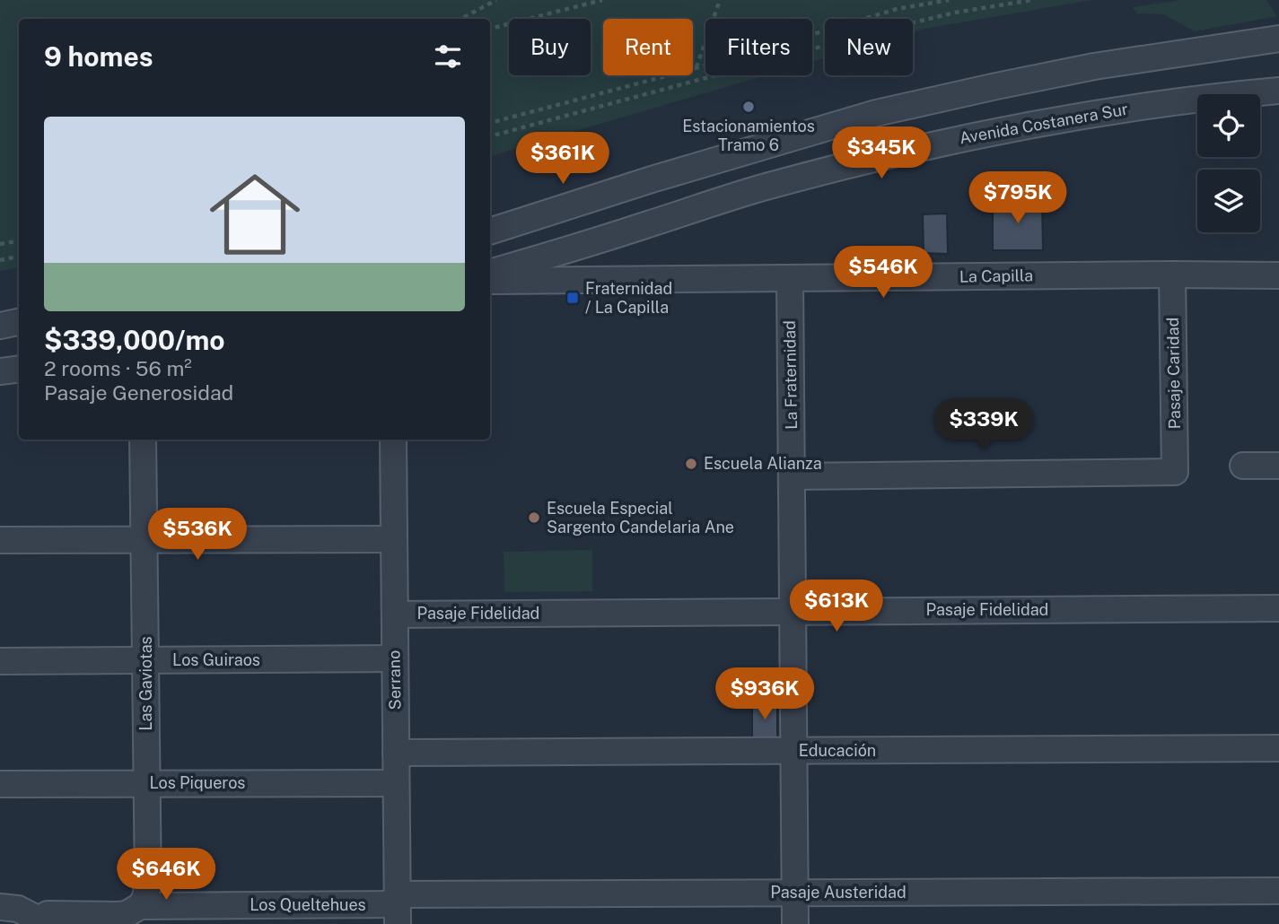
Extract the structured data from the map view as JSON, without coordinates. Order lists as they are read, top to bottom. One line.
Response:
{"streets":{"street":["Avenida Costanera Sur","La Capilla","Pasaje Caridad","La Fraternidad","Pasaje Fidelidad","Los Guiraos","Serrano","Las Gaviotas","Educación","Los Piqueros","Pasaje Austeridad","Los Queltehues"]},"crossings":[["La Capilla","Pasaje Caridad"],["La Capilla","La Fraternidad"],["Pasaje Caridad","La Fraternidad"],["La Fraternidad","Pasaje Fidelidad"],["La Fraternidad","Educación"],["La Fraternidad","Pasaje Austeridad"],["Pasaje Fidelidad","Serrano"],["Los Guiraos","Serrano"],["Los Guiraos","Las Gaviotas"],["Serrano","Educación"],["Serrano","Los Piqueros"],["Serrano","Pasaje Austeridad"],["Serrano","Los Queltehues"],["Las Gaviotas","Los Piqueros"],["Las Gaviotas","Los Queltehues"],["Pasaje Austeridad","Los Queltehues"]],"places":{"other":["Estacionamientos Tramo 6","Escuela Alianza","Escuela Especial Sargento Candelaria Ane"],"transit":["Fraternidad / La Capilla"]},"page":{"chip":["Buy","Rent","Filters","New"],"heading":"9 homes","list":[{"name":"$339,000/mo","note":"2 rooms · 56 m² · Pasaje Generosidad"}],"price":["$345K","$361K","$795K","$546K","$339K","$536K","$613K","$936K","$646K"]}}
